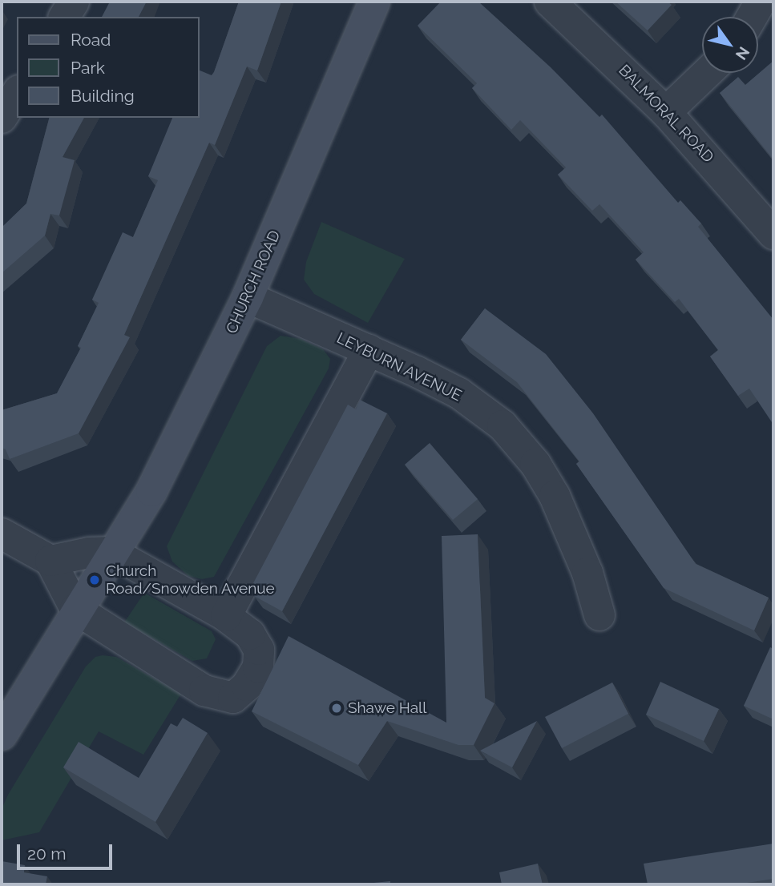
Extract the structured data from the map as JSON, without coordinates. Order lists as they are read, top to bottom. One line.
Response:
{"streets":{"main road":["CHURCH ROAD"],"street":["BALMORAL ROAD","LEYBURN AVENUE"]},"crossings":[["CHURCH ROAD","LEYBURN AVENUE"]],"places":["Church Road/Snowden Avenue","Shawe Hall"],"legend":["Road","Park","Building"],"scale_bar":"20 m","north":"bottom right"}
